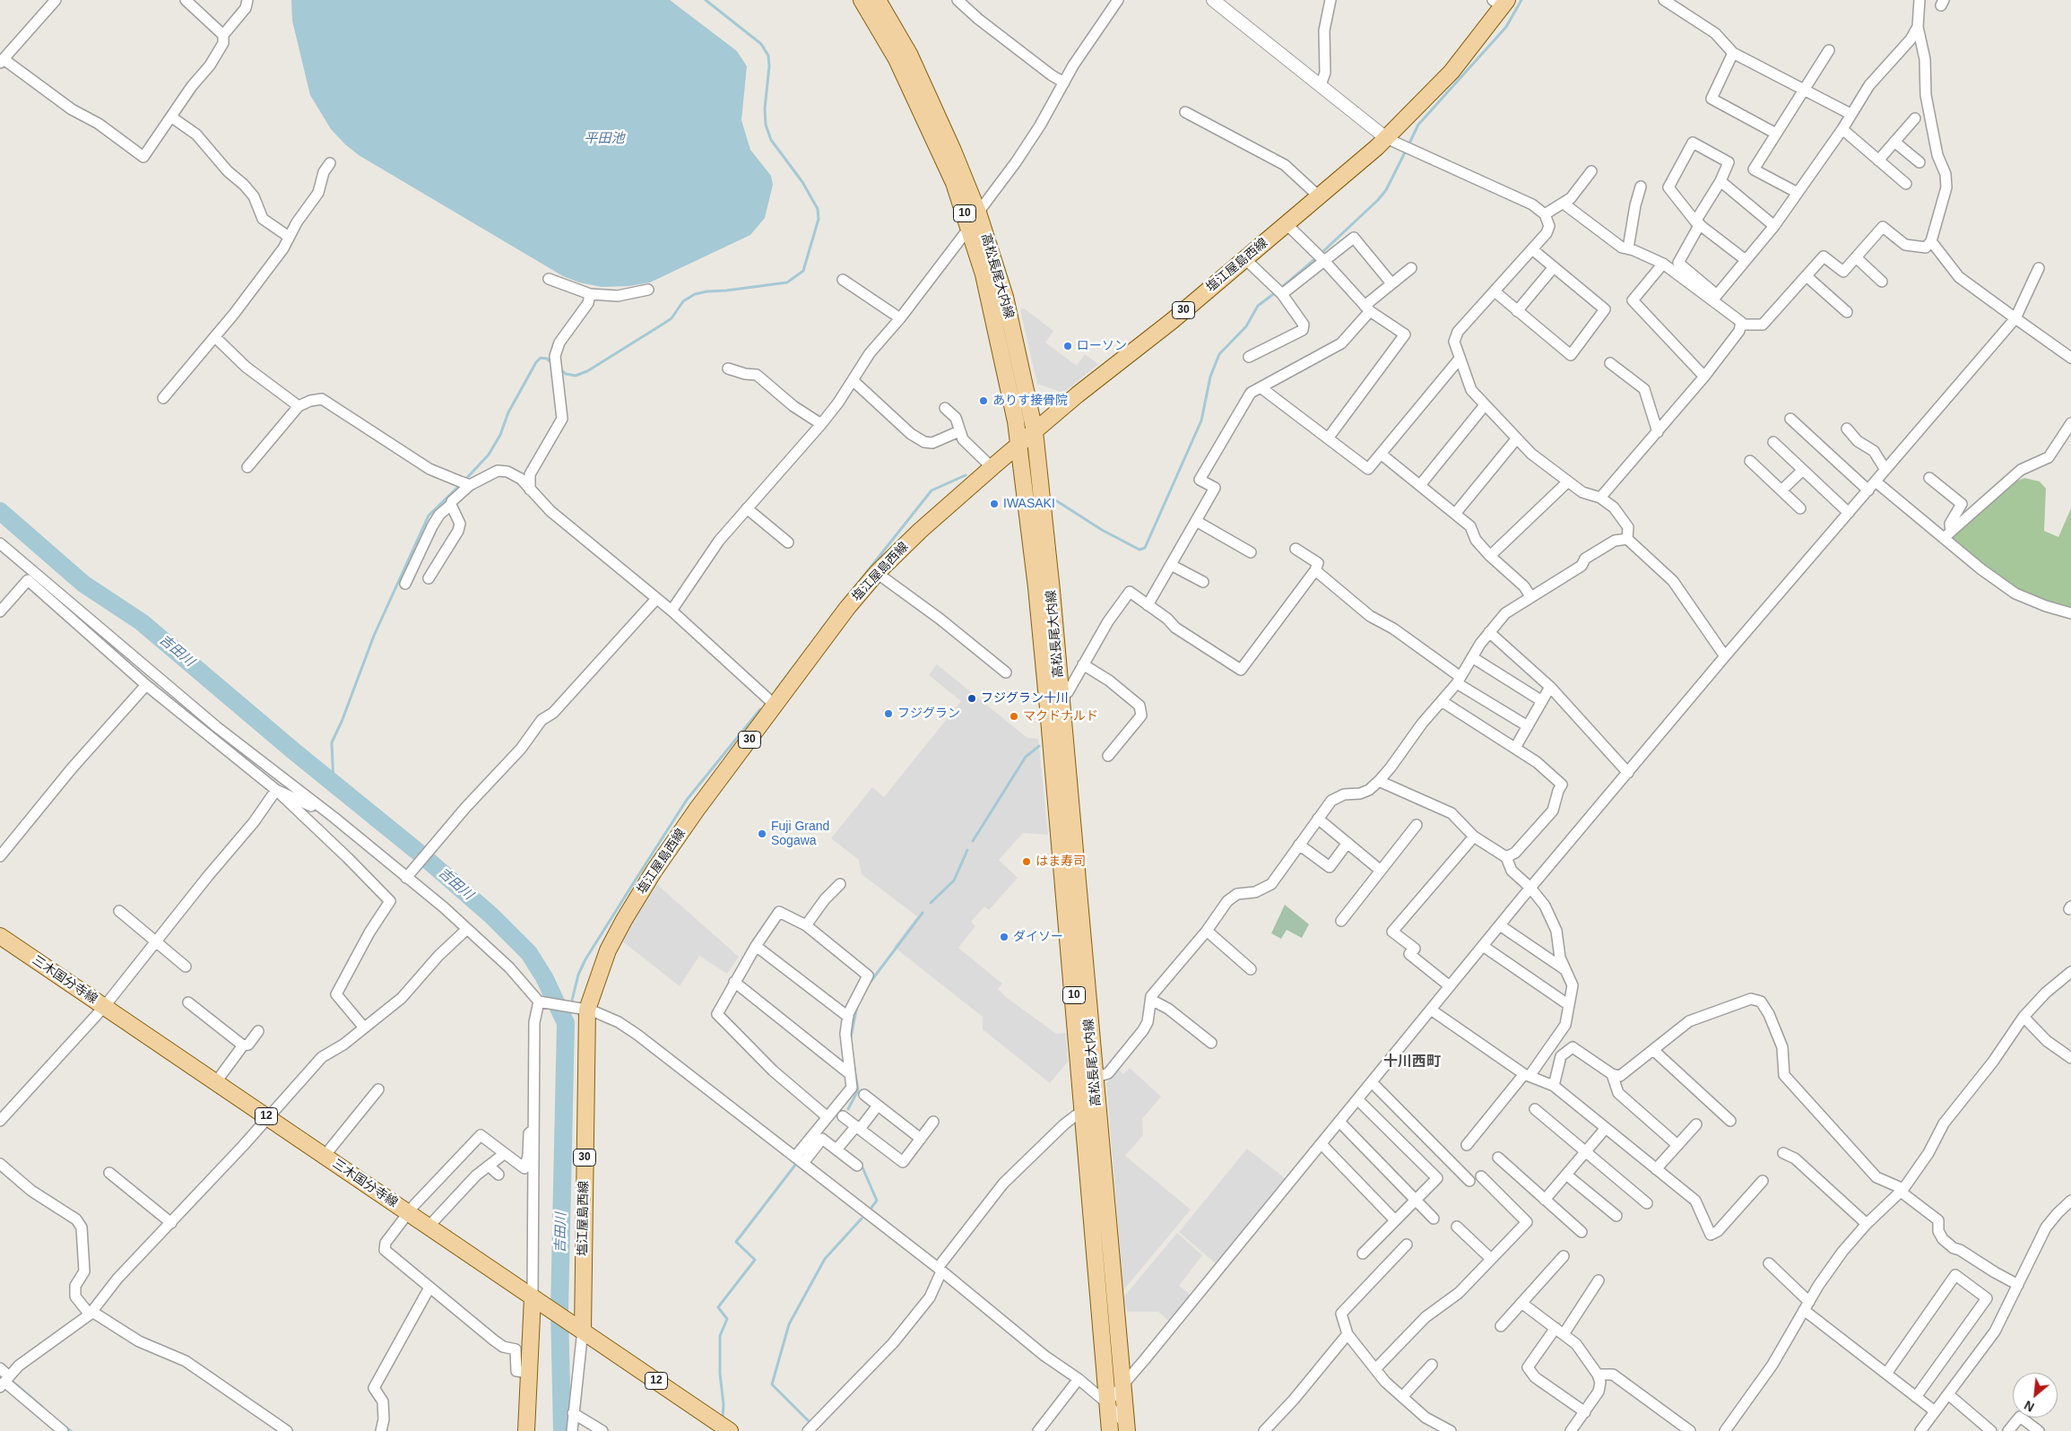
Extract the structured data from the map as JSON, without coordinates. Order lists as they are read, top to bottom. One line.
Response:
{"streets":{"main road":["10","塩江屋島西線","高松長尾大内線","30","三木国分寺線","12"]},"crossings":[["塩江屋島西線","高松長尾大内線"],["塩江屋島西線","三木国分寺線"]],"districts":["十川西町"],"water":["平田池","吉田川"],"places":["ローソン","ありす接骨院","IWASAKI","フジグラン十川","フジグラン","マクドナルド","Fuji Grand Sogawa","はま寿司","ダイソー"],"north":"bottom left"}
